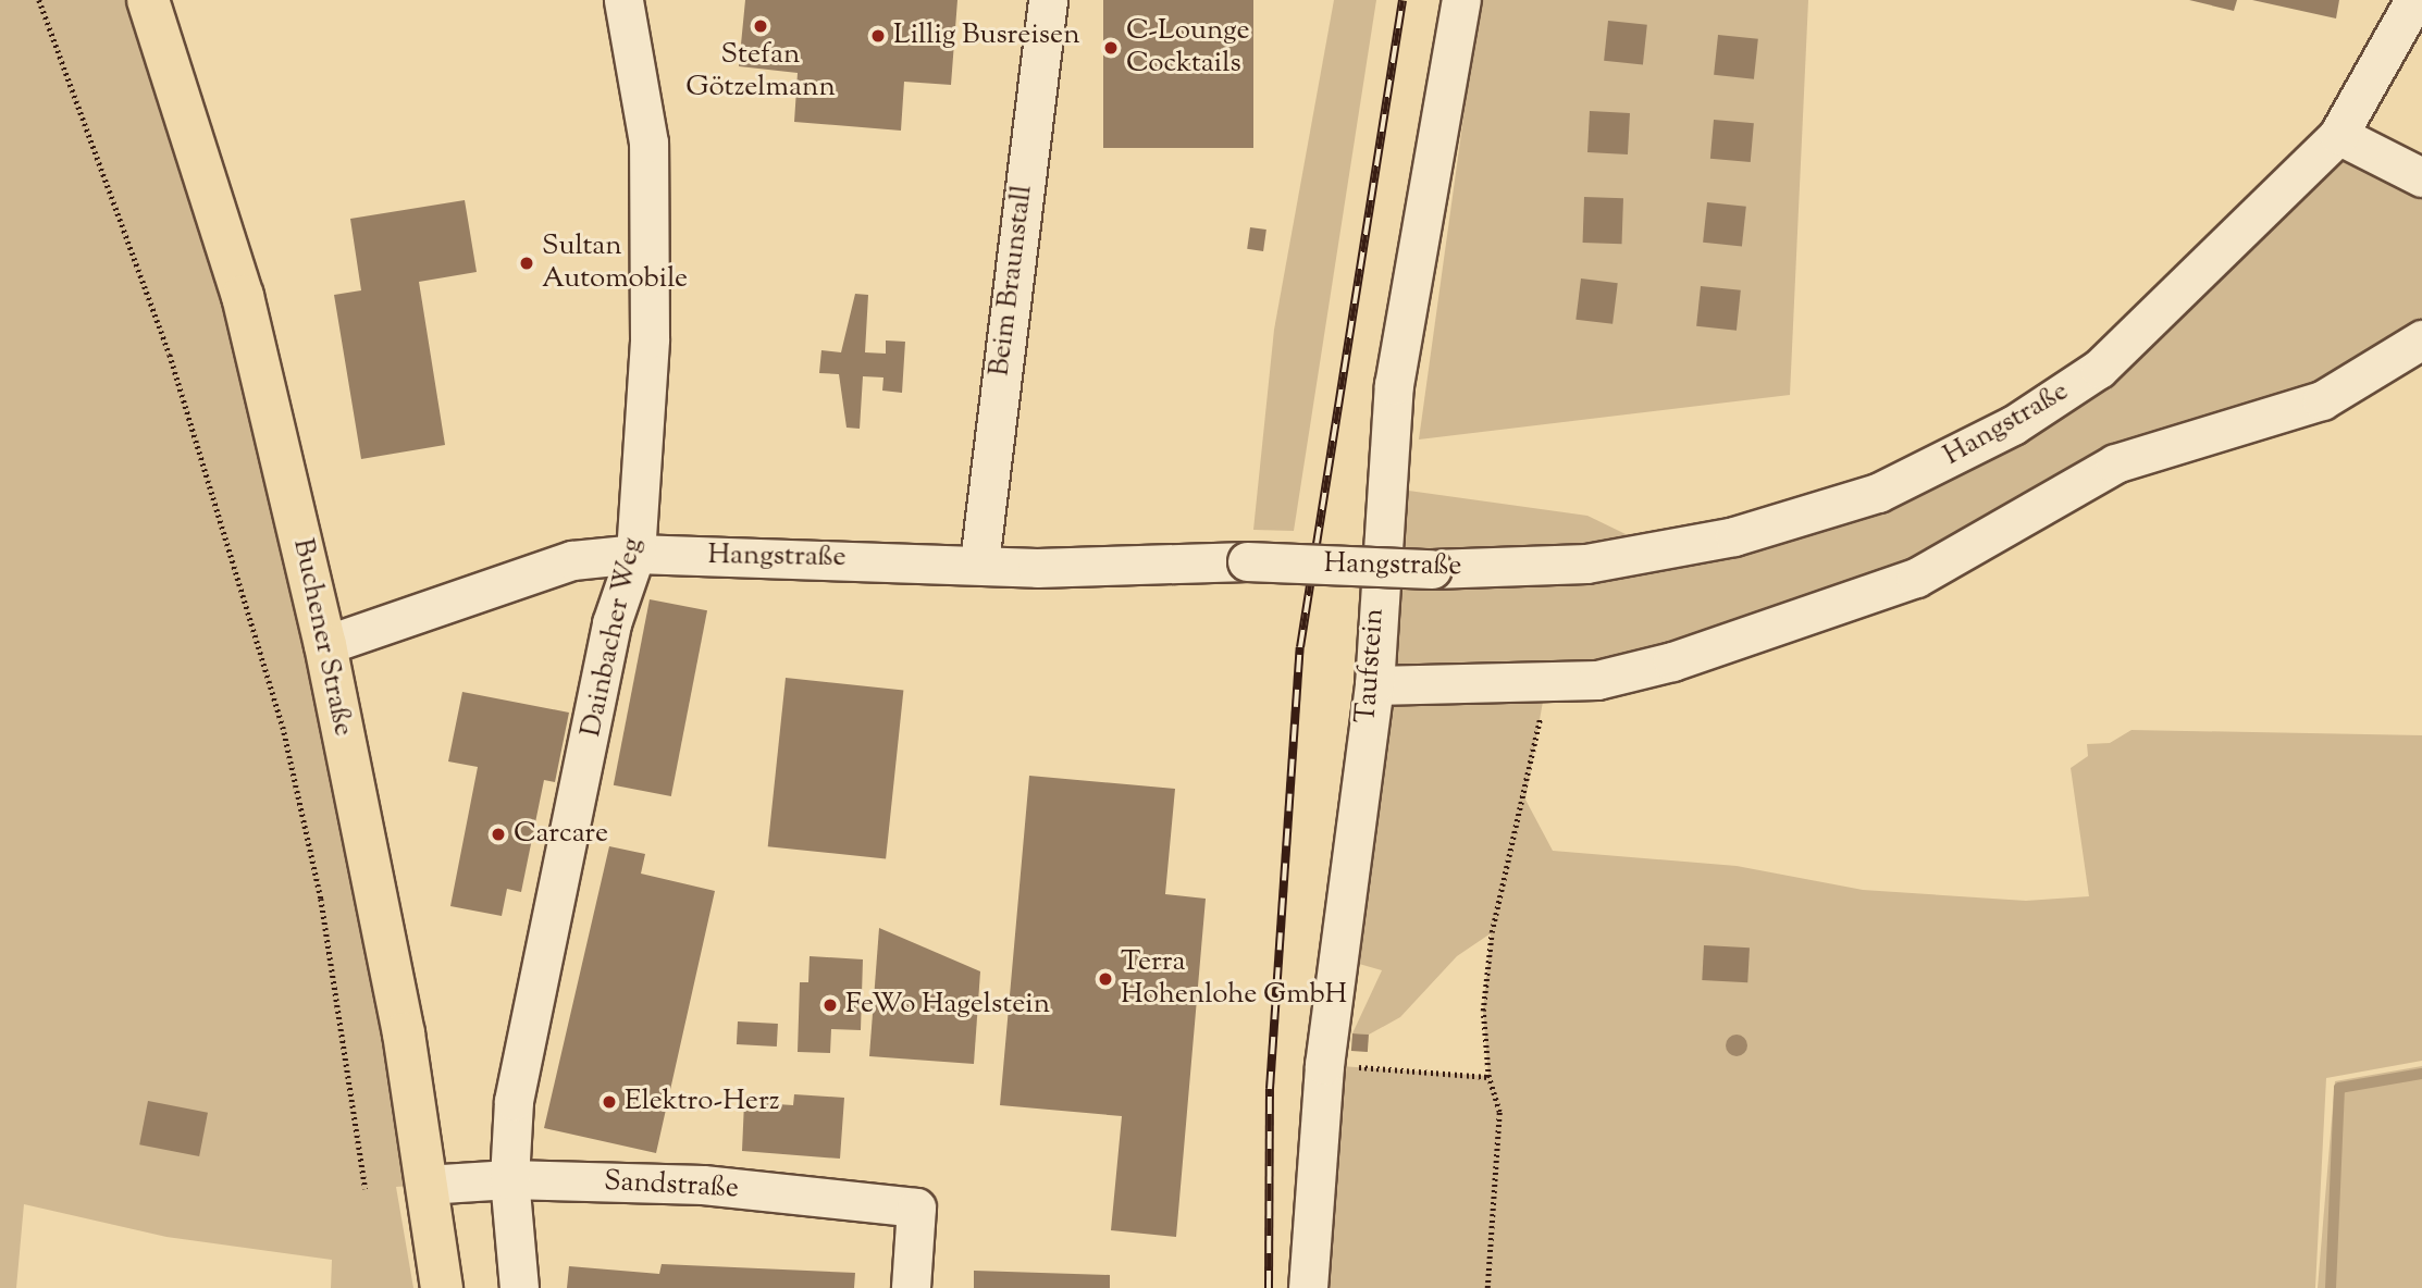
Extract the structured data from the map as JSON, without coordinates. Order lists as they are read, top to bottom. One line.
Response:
{"streets":{"main road":["Buchener Straße"],"street":["Beim Braunstall","Hangstraße","Dainbacher Weg","Taufstein","Sandstraße"]},"crossings":[["Beim Braunstall","Hangstraße"],["Hangstraße","Buchener Straße"],["Hangstraße","Dainbacher Weg"],["Buchener Straße","Sandstraße"],["Dainbacher Weg","Sandstraße"]],"places":["Stefan Götzelmann","Lillig Busreisen","C-Lounge Cocktails","Sultan Automobile","Carcare","Terra Hohenlohe GmbH","FeWo Hagelstein","Elektro-Herz"]}
